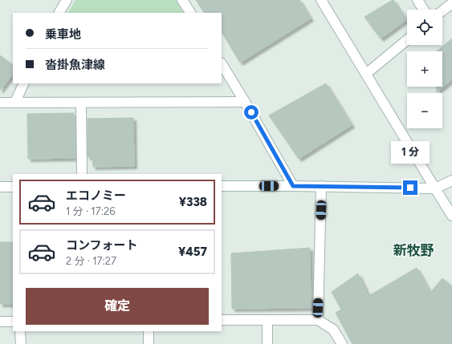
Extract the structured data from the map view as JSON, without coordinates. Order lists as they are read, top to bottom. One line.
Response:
{"districts":["新牧野"],"page":{"map_buttons":["+","−"],"banner":["乗車地","沓掛魚津線"],"bubble":"1 分","list":[{"name":"エコノミー","note":"1 分 · 17:26","value":"¥338"},{"name":"コンフォート","note":"2 分 · 17:27","value":"¥457"}],"buttons":"確定"}}
